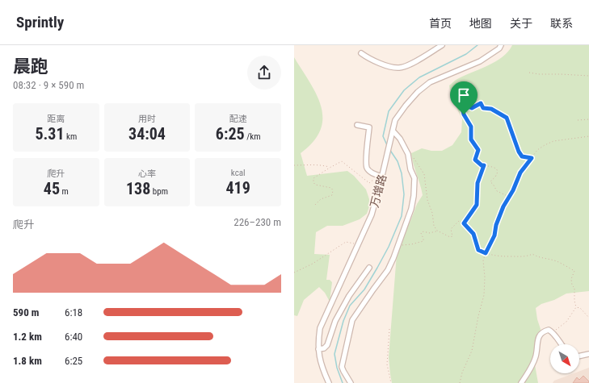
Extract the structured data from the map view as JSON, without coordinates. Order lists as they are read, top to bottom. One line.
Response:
{"streets":{"street":["万增路"]},"north":"bottom right","page":{"header":"Sprintly","nav":["首页","地图","关于","联系"],"heading":["晨跑","08:32 · 9 × 590 m"],"stats":[["距离","5.31 km"],["用时","34:04"],["配速","6:25 /km"],["爬升","45 m"],["心率","138 bpm"],["kcal","419"]],"chart":["爬升","226–230 m"],"list":[{"name":"590 m","note":"6:18"},{"name":"1.2 km","note":"6:40"},{"name":"1.8 km","note":"6:25"}]}}
